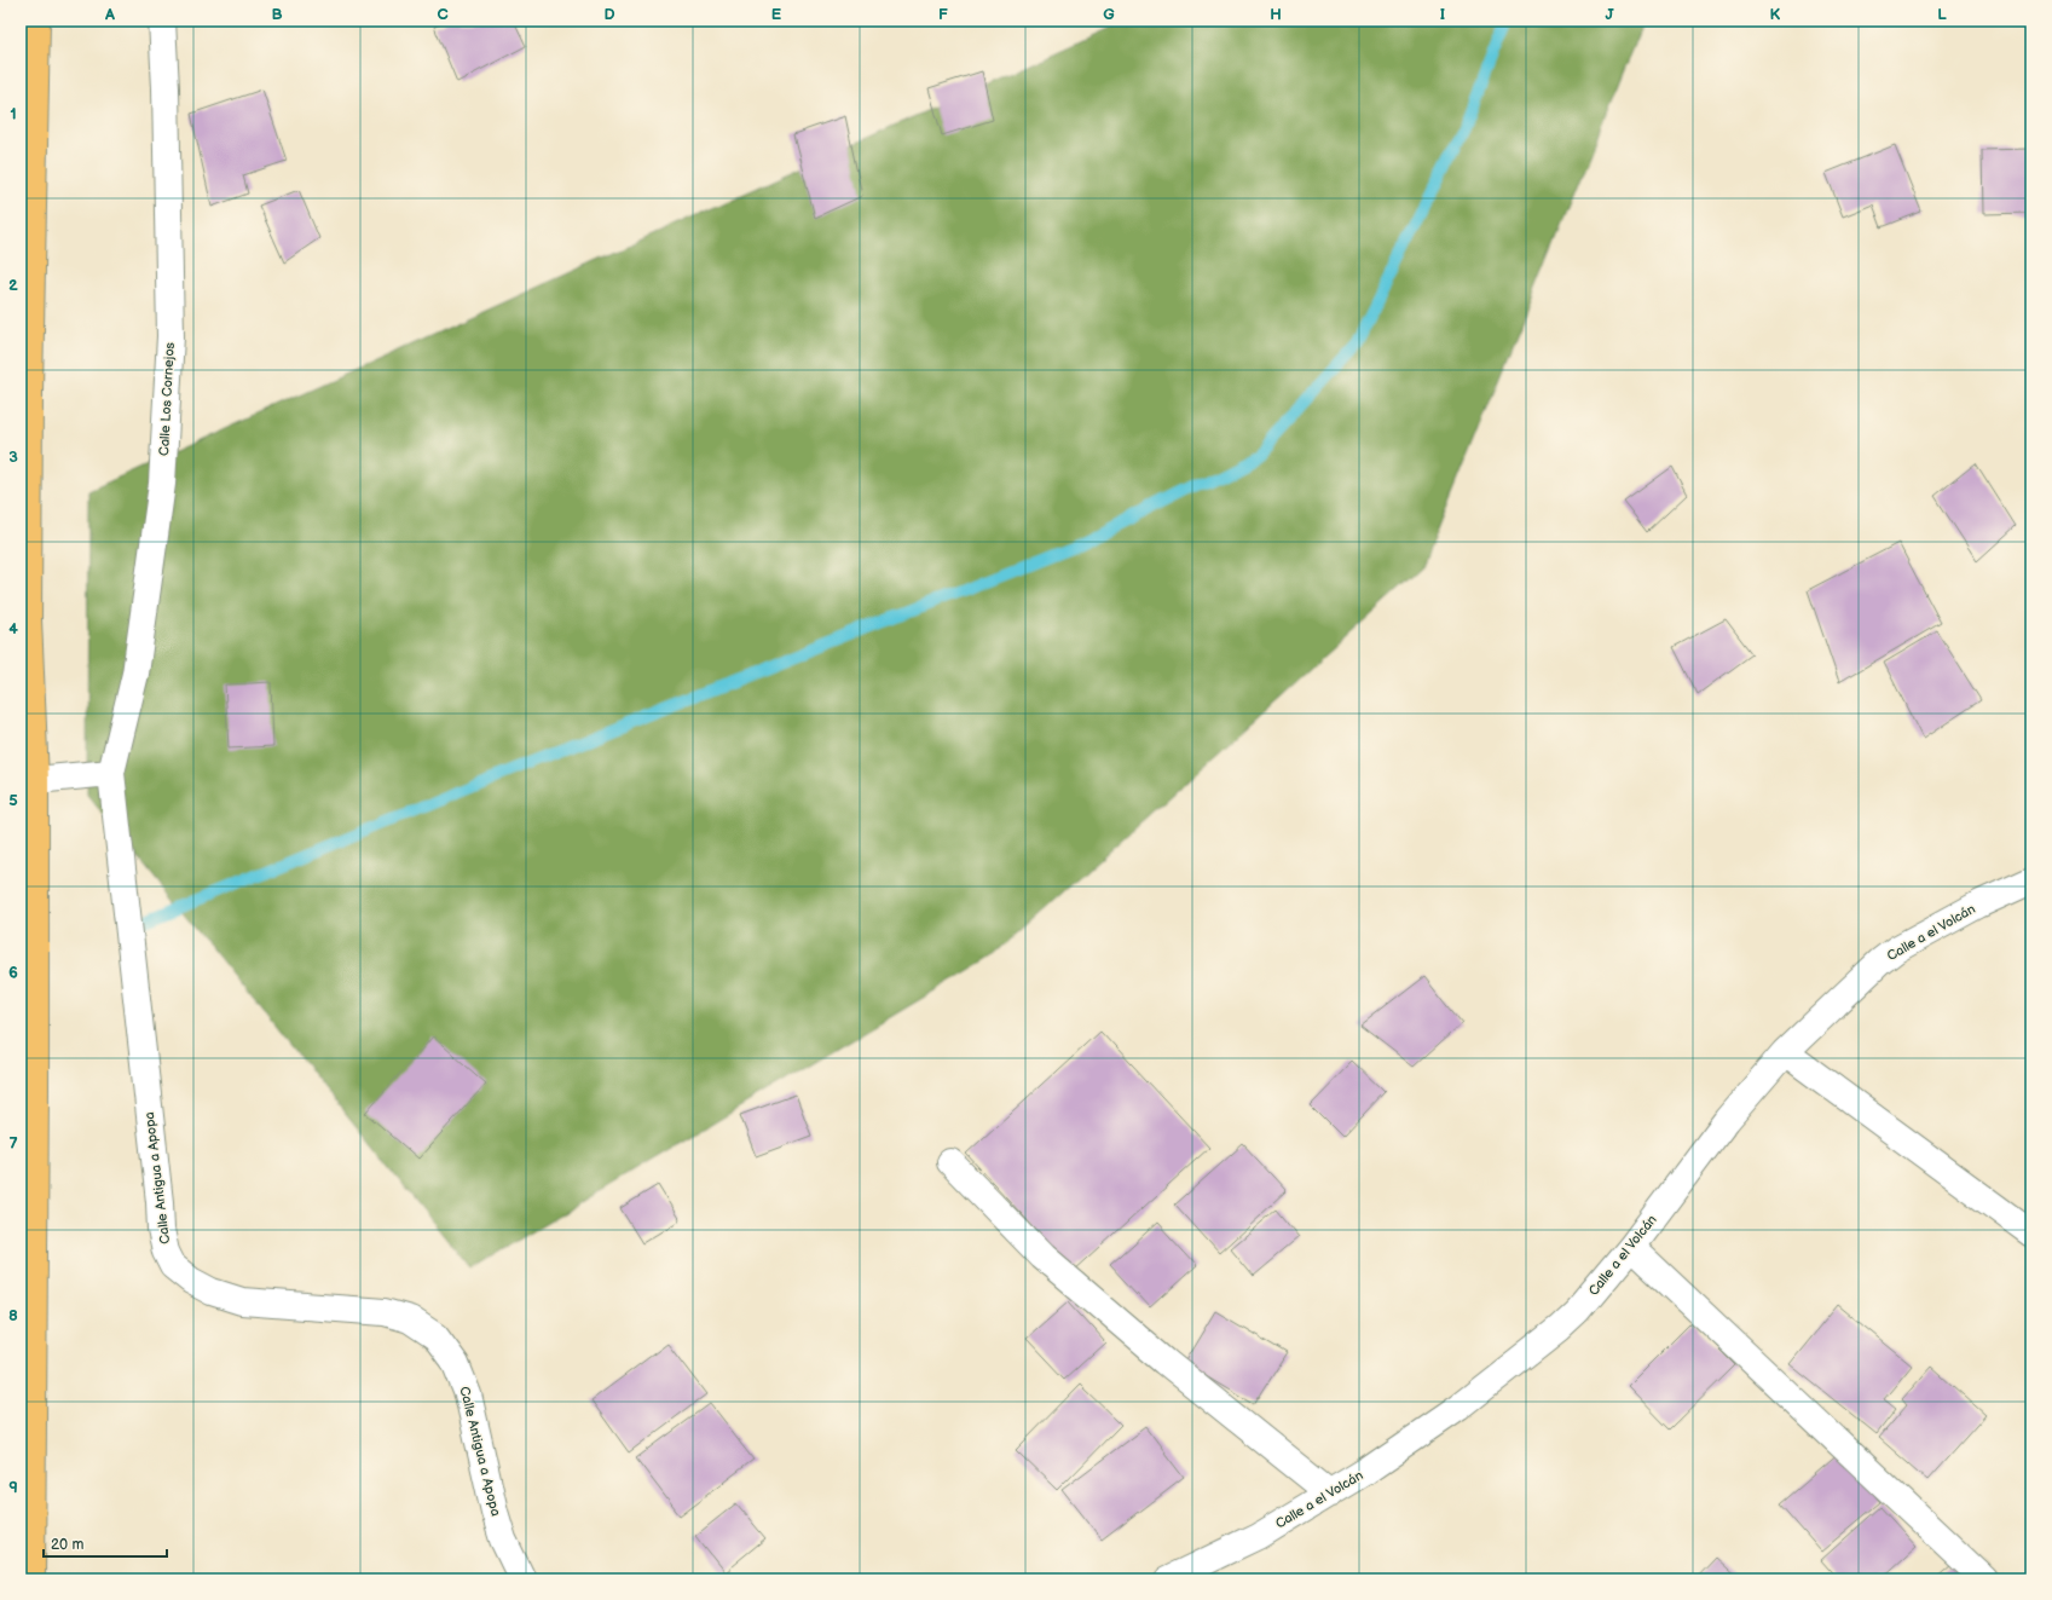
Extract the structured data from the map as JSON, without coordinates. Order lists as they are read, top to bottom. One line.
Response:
{"streets":{"street":["Calle Los Cornejos","Calle a el Volcán","Calle Antigua a Apopa"]},"crossings":[["Calle Los Cornejos","Calle Antigua a Apopa"]],"scale_bar":"20 m","grid":{"columns":["A","B","C","D","E","F","G","H","I","J","K","L"],"rows":["1","2","3","4","5","6","7","8","9"]}}
